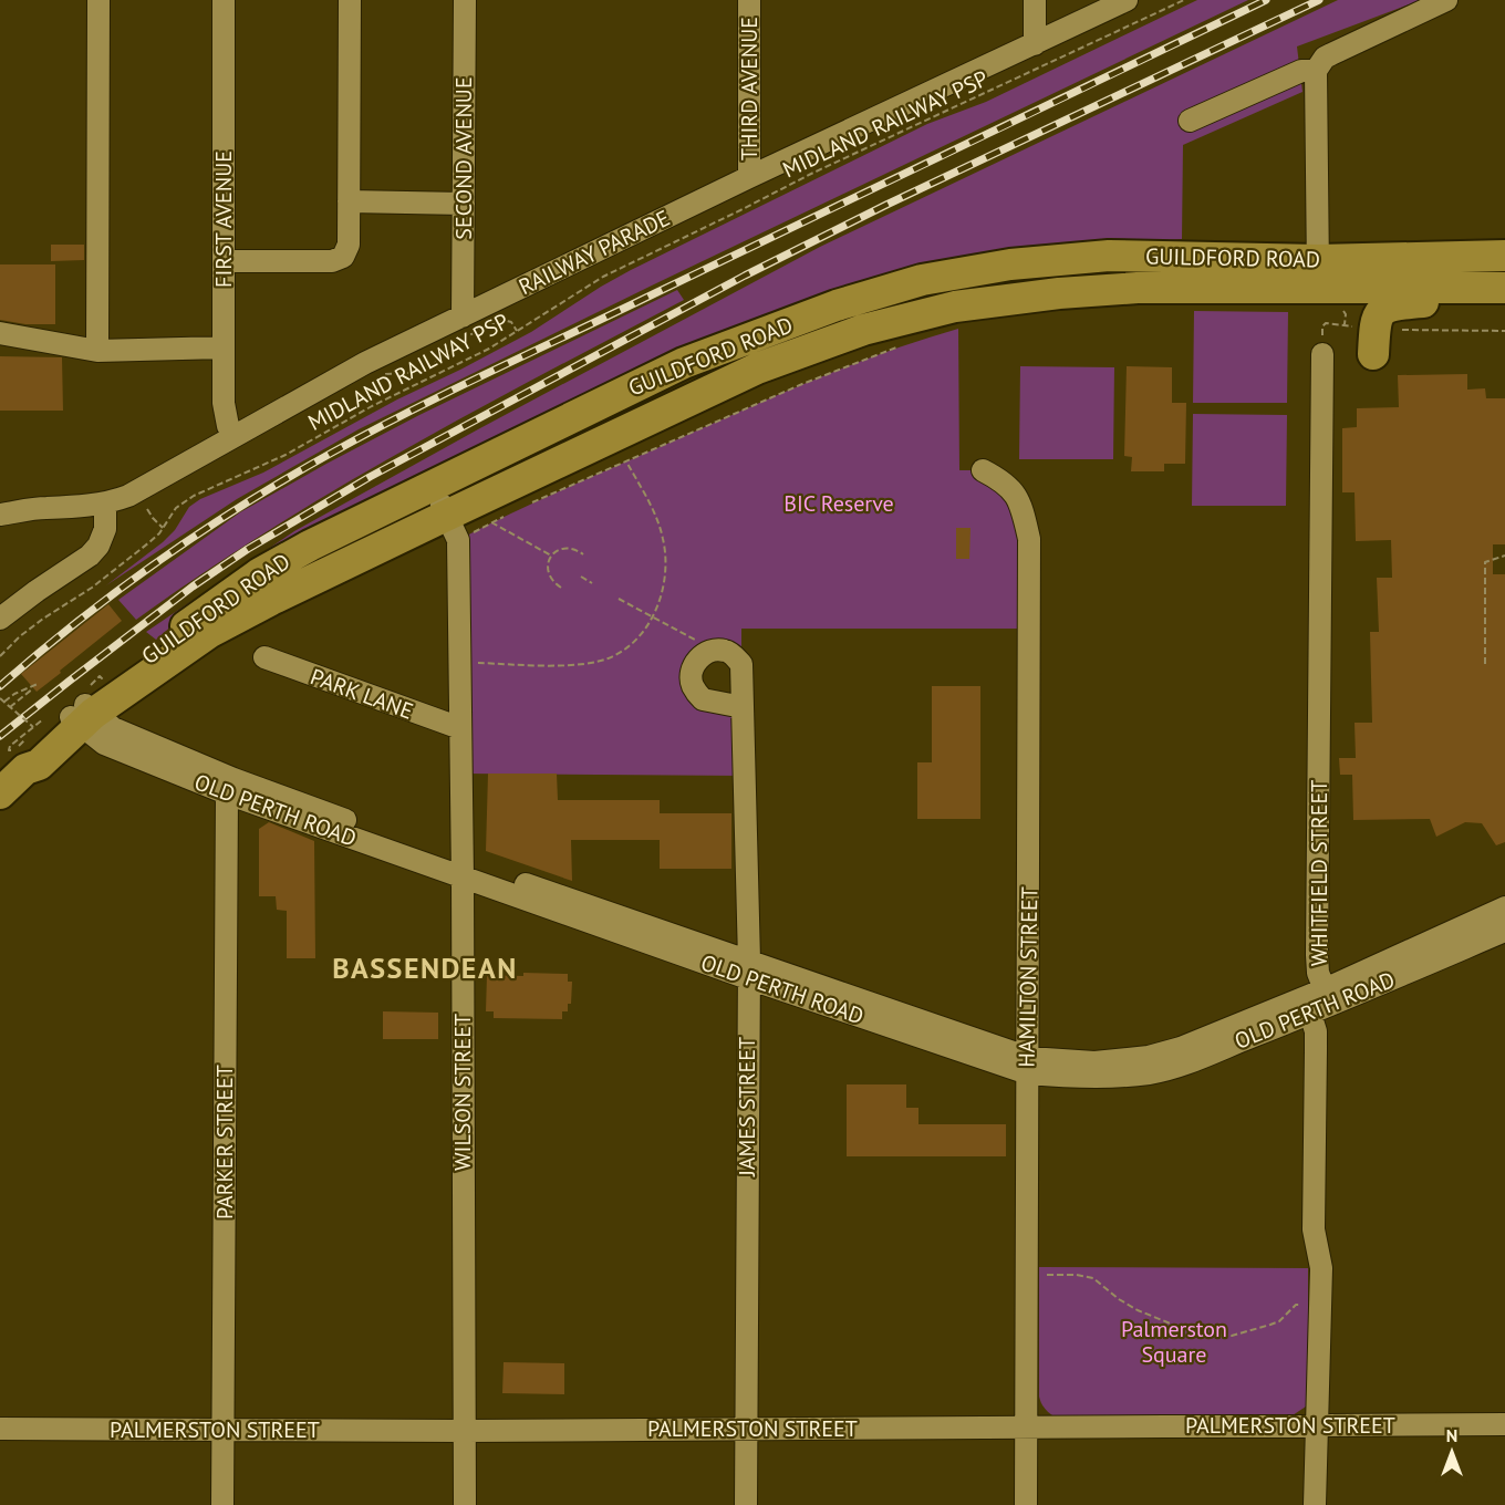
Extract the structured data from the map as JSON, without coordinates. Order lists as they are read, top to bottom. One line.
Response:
{"streets":{"highway":["GUILDFORD ROAD"],"street":["THIRD AVENUE","SECOND AVENUE","FIRST AVENUE","RAILWAY PARADE","PARK LANE","OLD PERTH ROAD","WHITFIELD STREET","HAMILTON STREET","WILSON STREET","JAMES STREET","PARKER STREET","PALMERSTON STREET"],"path":["MIDLAND RAILWAY PSP"]},"crossings":[["THIRD AVENUE","RAILWAY PARADE"],["SECOND AVENUE","RAILWAY PARADE"],["FIRST AVENUE","RAILWAY PARADE"],["GUILDFORD ROAD","OLD PERTH ROAD"],["GUILDFORD ROAD","WILSON STREET"],["PARK LANE","WILSON STREET"],["OLD PERTH ROAD","WHITFIELD STREET"],["OLD PERTH ROAD","HAMILTON STREET"],["OLD PERTH ROAD","WILSON STREET"],["OLD PERTH ROAD","JAMES STREET"],["OLD PERTH ROAD","PARKER STREET"],["HAMILTON STREET","PALMERSTON STREET"],["WILSON STREET","PALMERSTON STREET"],["JAMES STREET","PALMERSTON STREET"],["PARKER STREET","PALMERSTON STREET"]],"districts":["BASSENDEAN"],"parks":["BIC Reserve","Palmerston Square"],"north":"top"}
